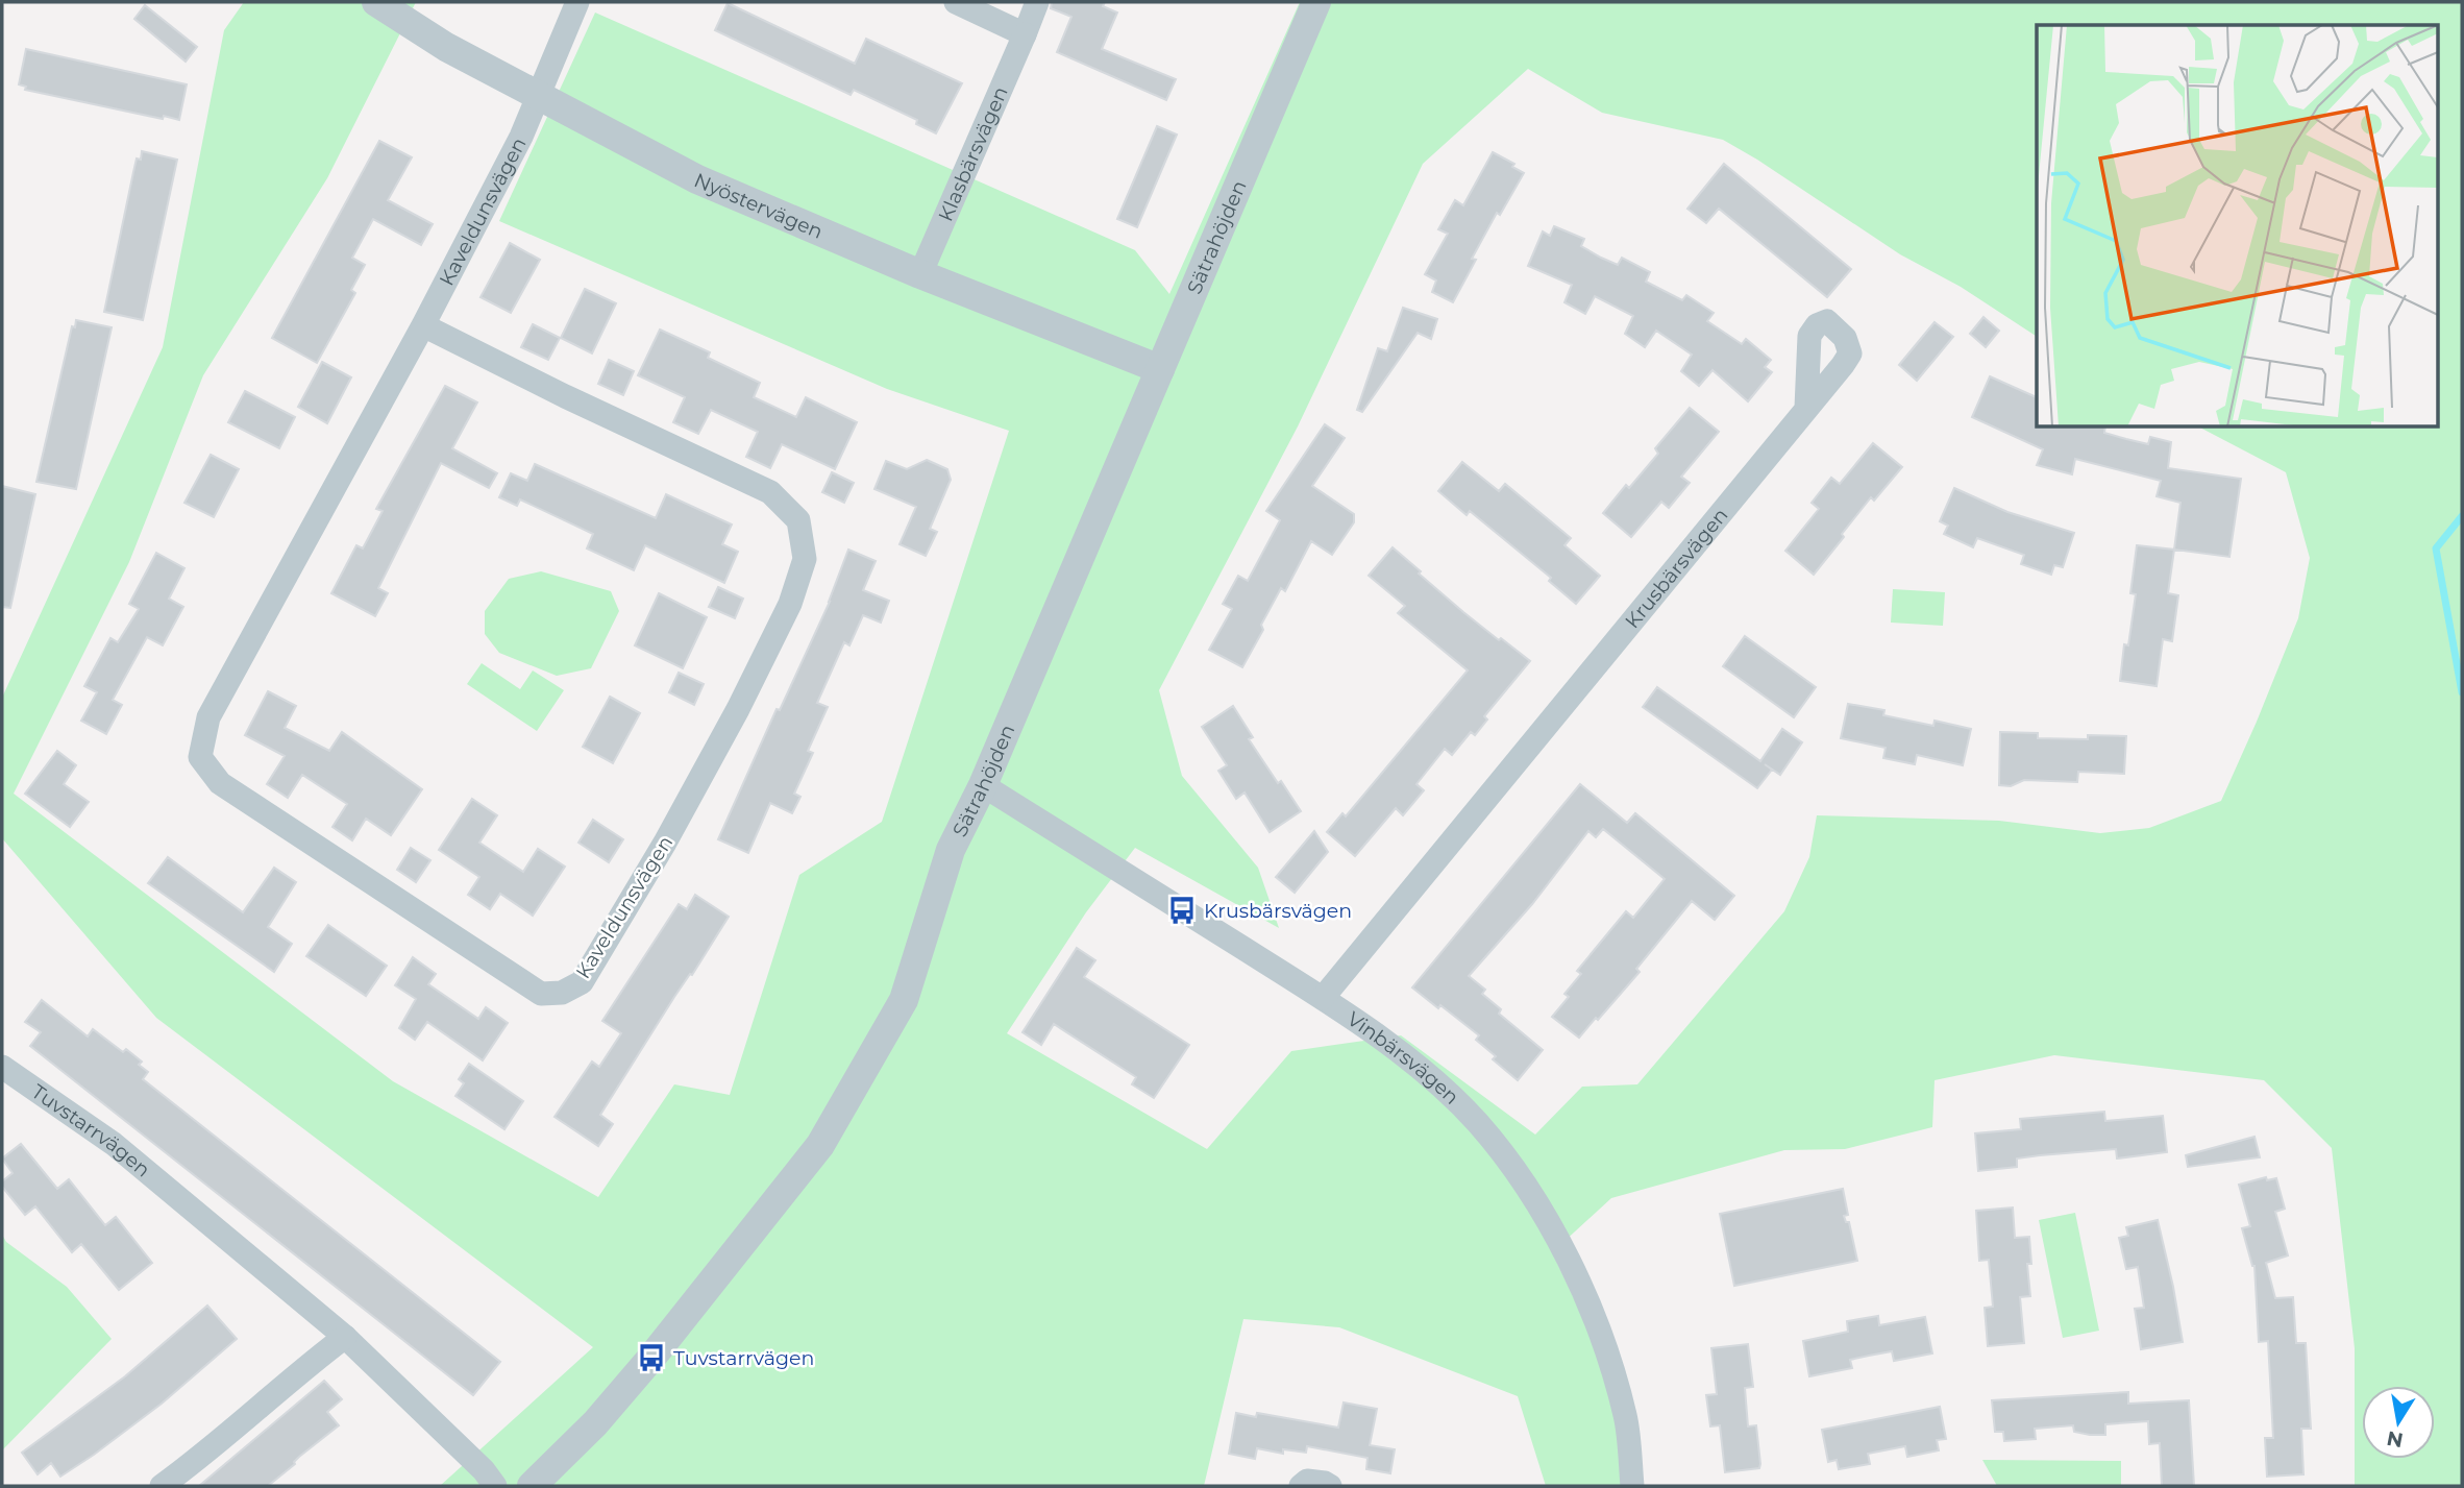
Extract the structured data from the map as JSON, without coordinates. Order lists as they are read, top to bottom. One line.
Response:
{"streets":{"street":["Klasbärsvägen","Nyöstervägen","Kaveldunsvägen","Sätrahöjden","Krusbärsvägen","Vinbärsvägen","Tuvstarrvägen"]},"crossings":[["Klasbärsvägen","Nyöstervägen"],["Nyöstervägen","Kaveldunsvägen"],["Nyöstervägen","Sätrahöjden"],["Sätrahöjden","Vinbärsvägen"],["Krusbärsvägen","Vinbärsvägen"]],"places":{"bus stop":["Krusbärsvägen","Tuvstarrvägen"]},"north":"bottom"}
